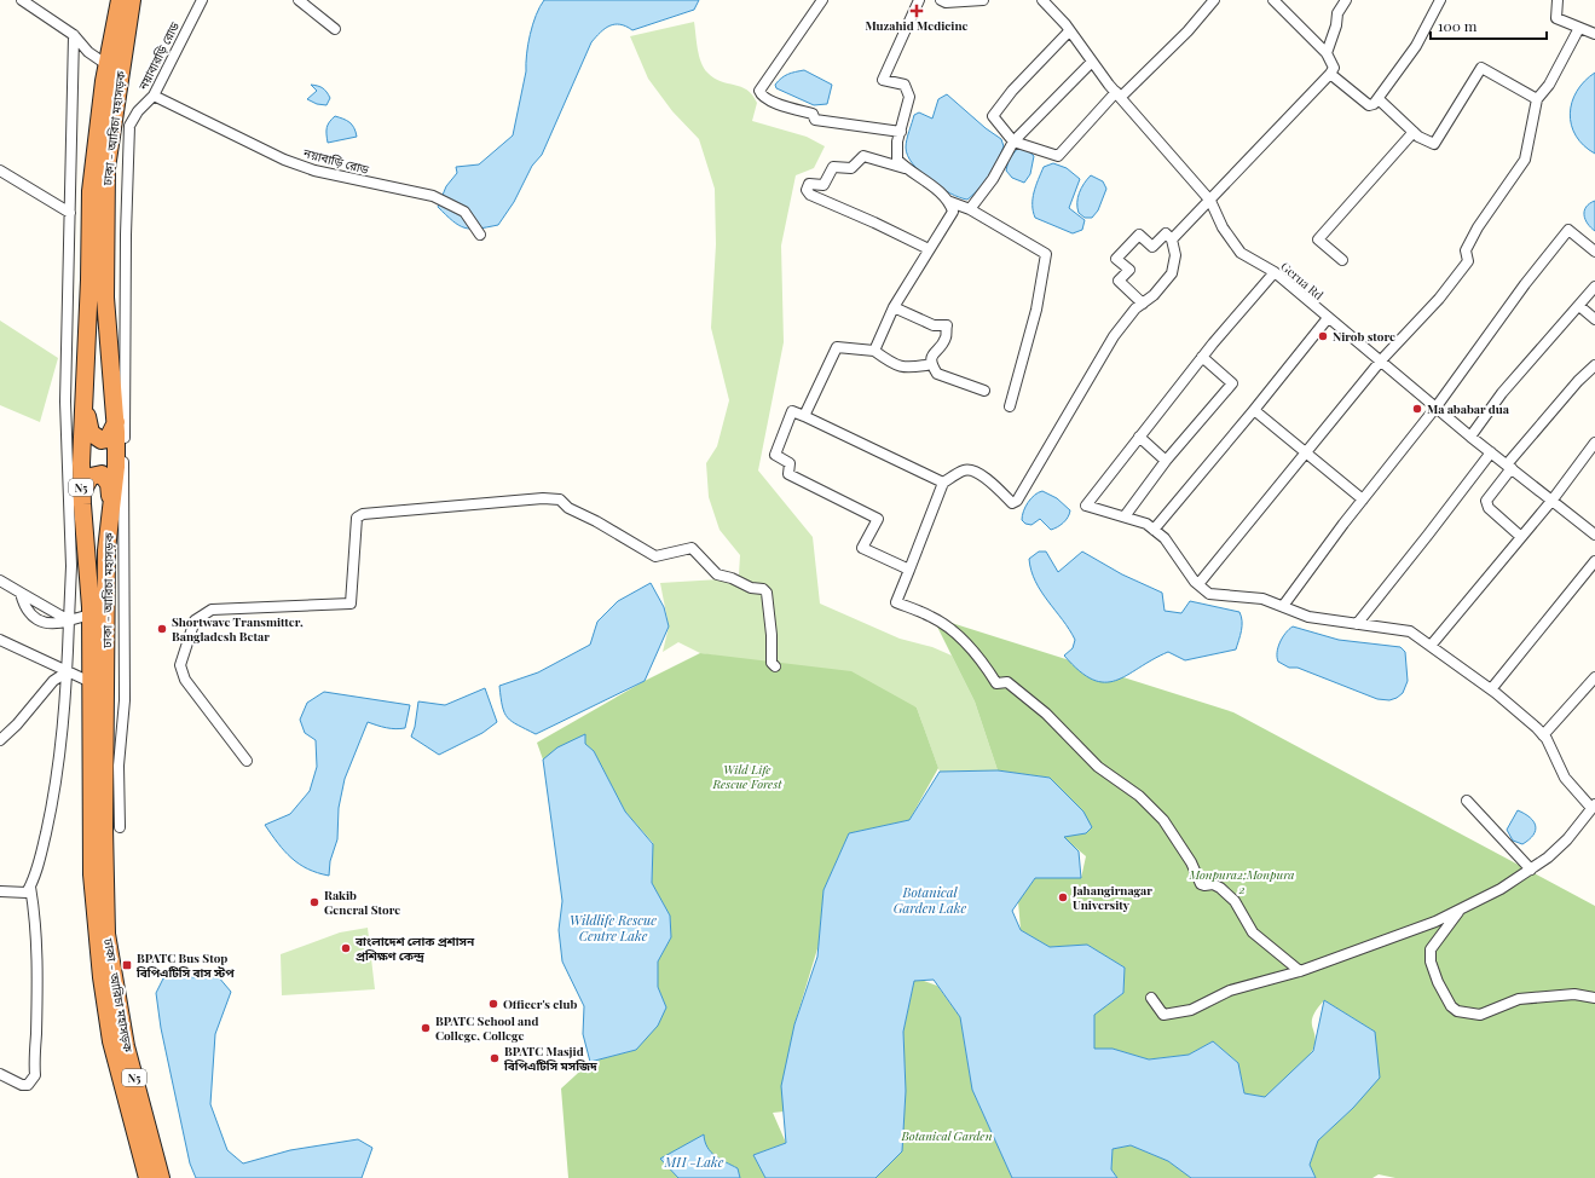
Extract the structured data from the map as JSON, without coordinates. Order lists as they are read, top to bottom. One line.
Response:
{"streets":{"highway":["ঢাকা - আরিচা মহাসড়ক","N5"],"street":["নয়াবারড়ি রোড","নয়াবাড়ি রোড","Gerua Rd"]},"crossings":[["নয়াবারড়ি রোড","নয়াবাড়ি রোড"]],"water":["Botanical Garden Lake","Wildlife Rescue Centre Lake","MH -Lake"],"parks":["Wild Life Rescue Forest","Monpura2;Monpura 2","Botanical Garden"],"places":{"health":["Muzahid Medicine"],"other":["Nirob store","Ma ababar dua","Shortwave Transmitter, Bangladesh Betar","Jahangirnagar University","Rakib General Store","বাংলাদেশ লোক প্রশাসন প্রশিক্ষণ কেন্দ্র","Officer's club","BPATC School and College, College","BPATC Masjid বিপিএটিসি মসজিদ"],"transit":["BPATC Bus Stop বিপিএটিসি বাস স্টপ"]},"scale_bar":"100 m"}
